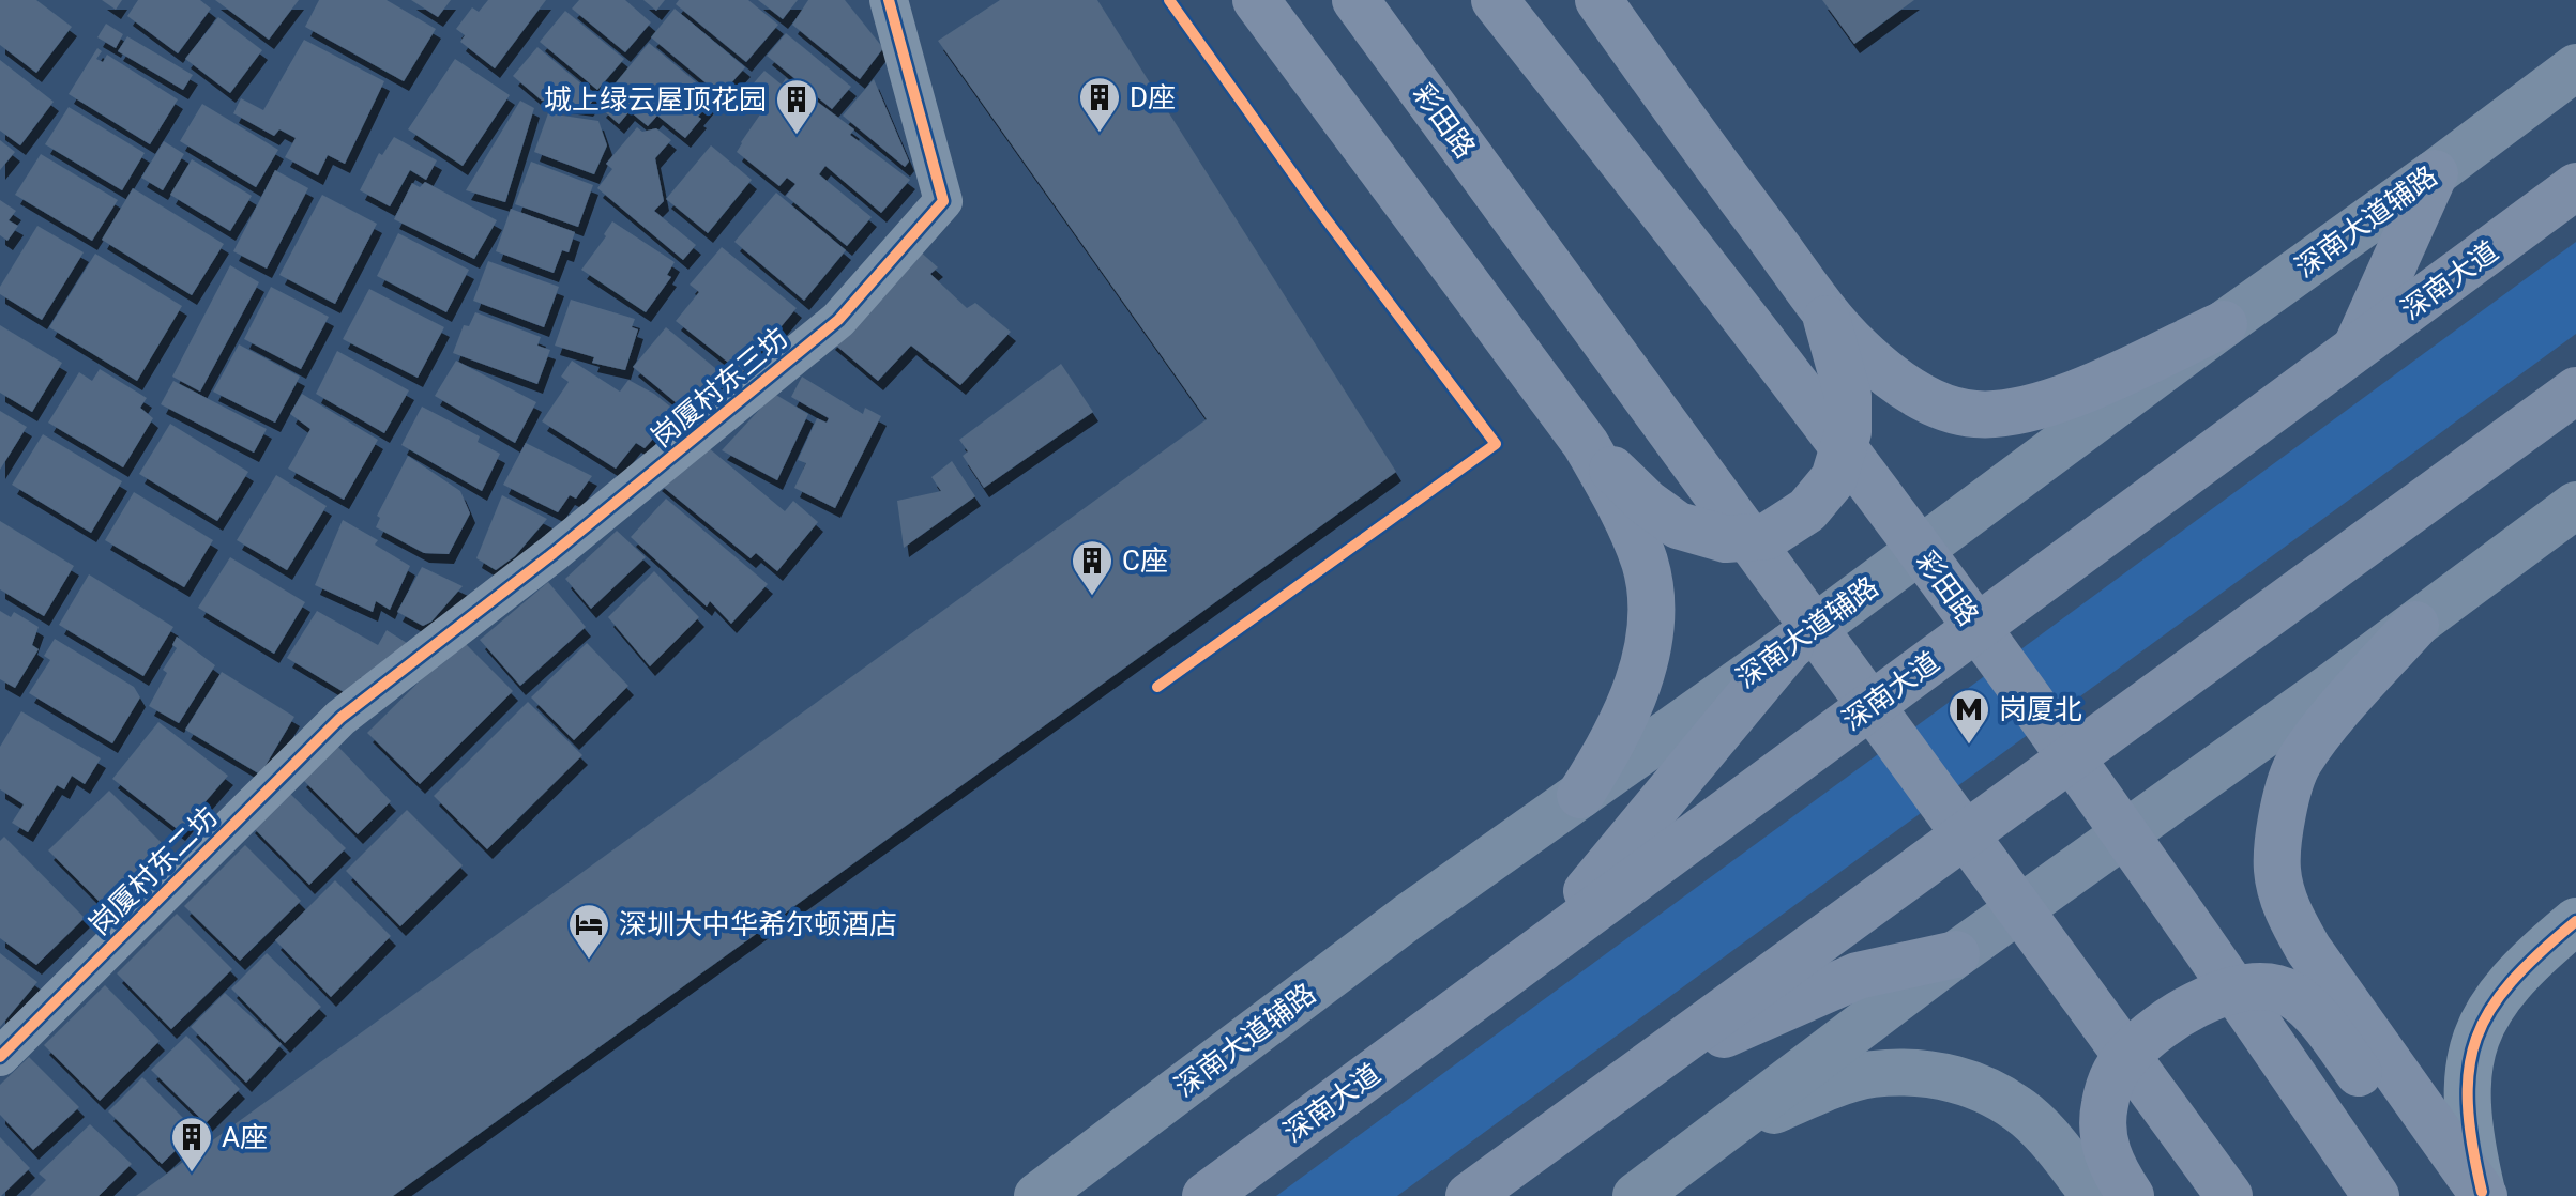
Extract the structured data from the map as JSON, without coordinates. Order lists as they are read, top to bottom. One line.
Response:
{"streets":{"main road":["彩田路","深南大道辅路","深南大道"],"street":["岗厦村东三坊","岗厦村东二坊"]},"crossings":[["岗厦村东三坊","岗厦村东二坊"]],"places":{"building":["D座","城上绿云屋顶花园","C座","A座"],"metro station":["岗厦北"],"hotel":["深圳大中华希尔顿酒店"]}}
